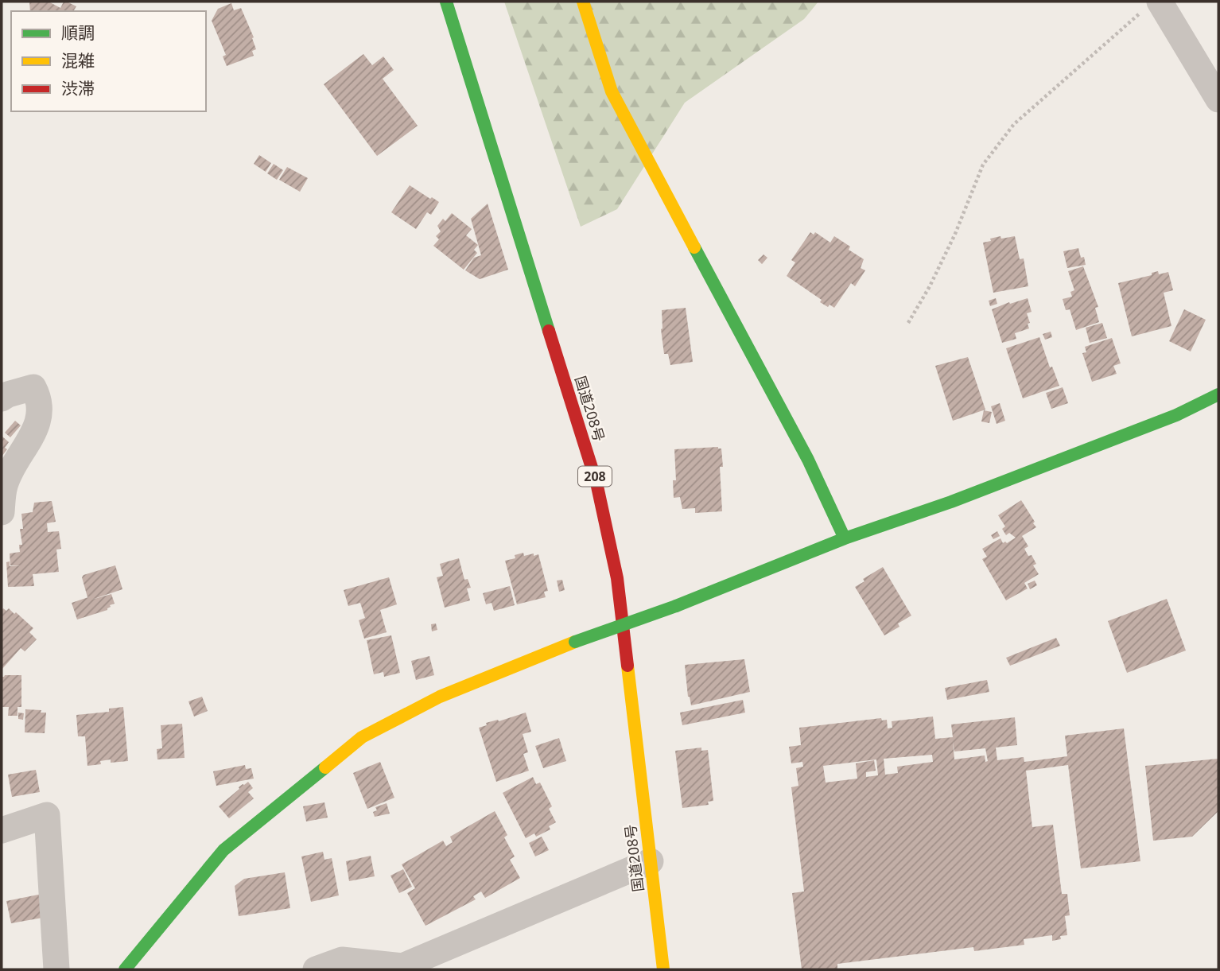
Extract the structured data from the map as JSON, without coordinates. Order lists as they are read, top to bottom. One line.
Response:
{"streets":{"main road":["国道208号","208"]},"legend":["順調","混雑","渋滞"]}
